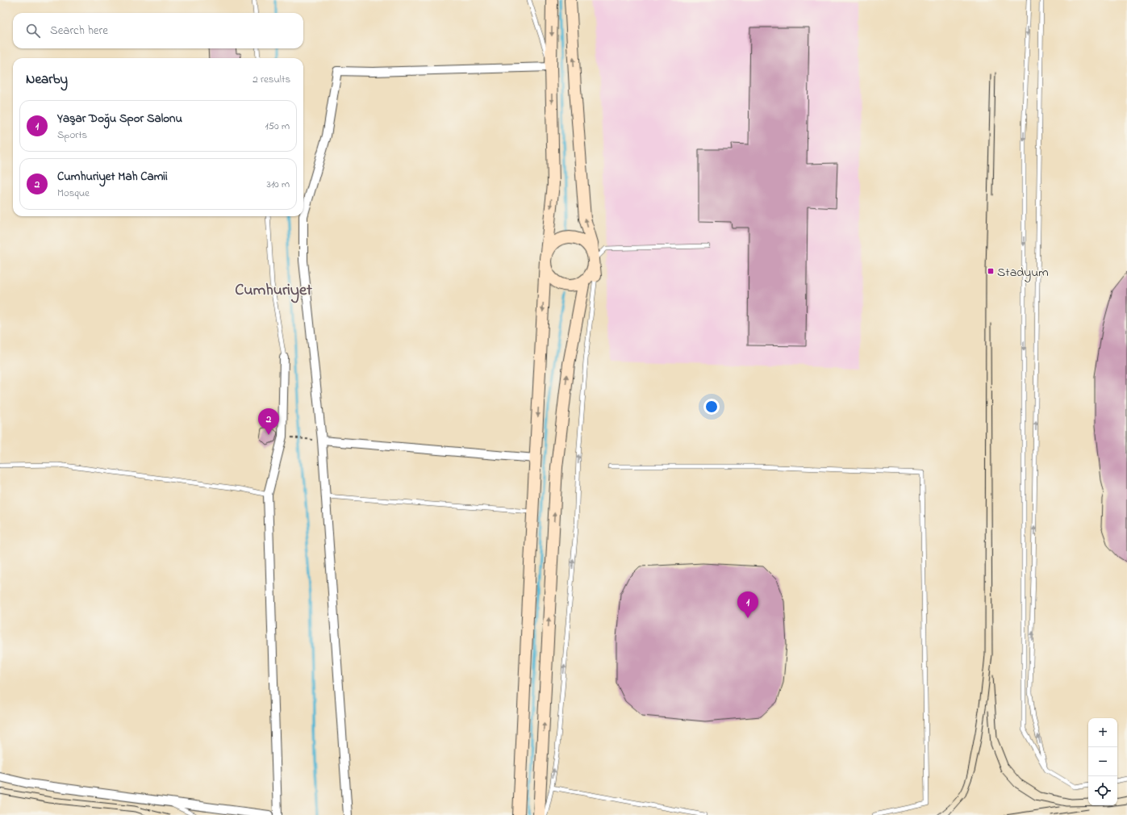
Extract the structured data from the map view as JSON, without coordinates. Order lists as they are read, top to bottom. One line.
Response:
{"districts":["Cumhuriyet"],"places":{"transit":["Stadyum"]},"page":{"search":"Search here","heading":["Nearby","2 results"],"list":[{"mark":"1","name":"Yaşar Doğu Spor Salonu","note":"Sports","value":"150 m"},{"mark":"2","name":"Cumhuriyet Mah Camii","note":"Mosque","value":"310 m"}],"pins":["2","1"],"map_buttons":["+","−"]}}
